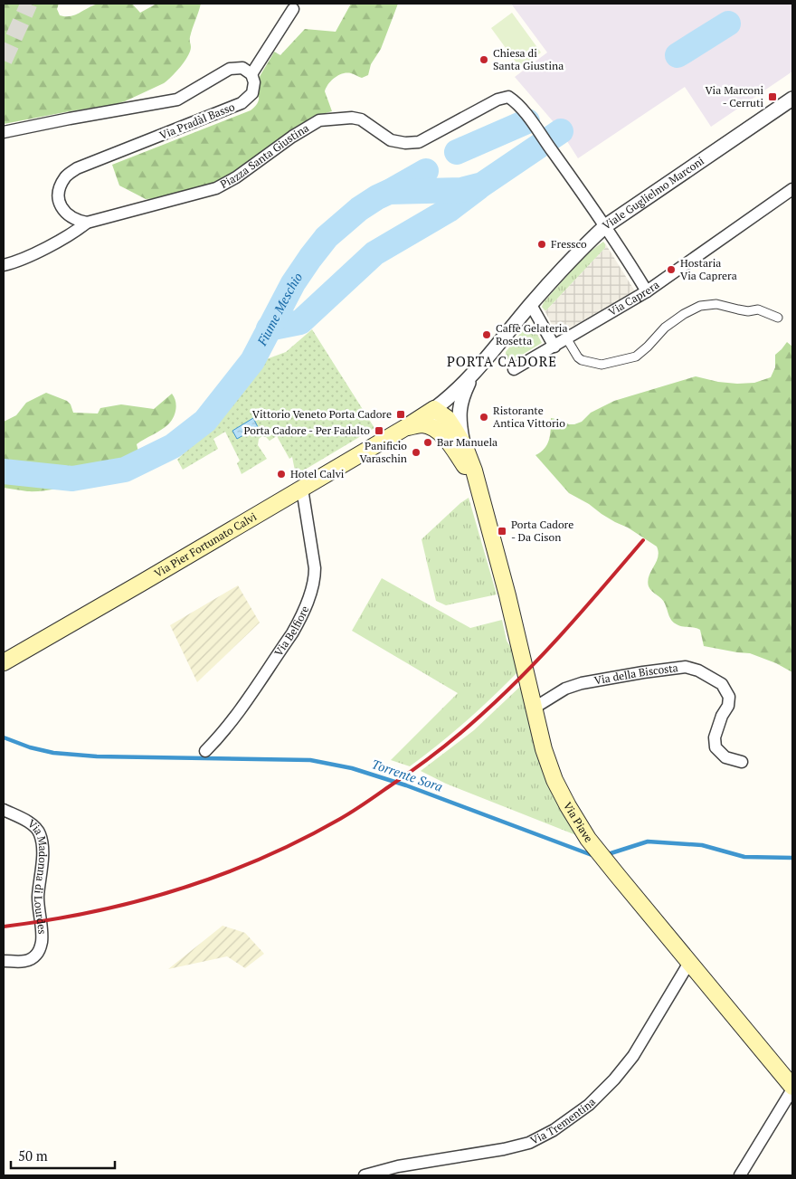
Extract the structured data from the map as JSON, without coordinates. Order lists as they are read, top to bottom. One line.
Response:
{"streets":{"main road":["Via Pier Fortunato Calvi","Via Piave"],"street":["Via Pradàl Basso","Piazza Santa Giustina","Viale Guglielmo Marconi","Via Caprera","Via Belfiore","Via della Biscosta","Via Madonna di Lourdes","Via Trementina"]},"crossings":[["Via Pradàl Basso","Piazza Santa Giustina"],["Piazza Santa Giustina","Viale Guglielmo Marconi"],["Via Pier Fortunato Calvi","Via Belfiore"],["Via Pier Fortunato Calvi","Via Piave"],["Via della Biscosta","Via Piave"],["Via Piave","Via Trementina"]],"districts":["PORTA CADORE"],"water":["Fiume Meschio","Torrente Sora"],"places":{"other":["Chiesa di Santa Giustina","Fressco","Hostaria Via Caprera","Caffè Gelateria Rosetta","Ristorante Antica Vittorio","Bar Manuela","Panificio Varaschin","Hotel Calvi"],"transit":["Via Marconi - Cerruti","Vittorio Veneto Porta Cadore","Porta Cadore - Per Fadalto","Porta Cadore - Da Cison"]},"scale_bar":"50 m"}
